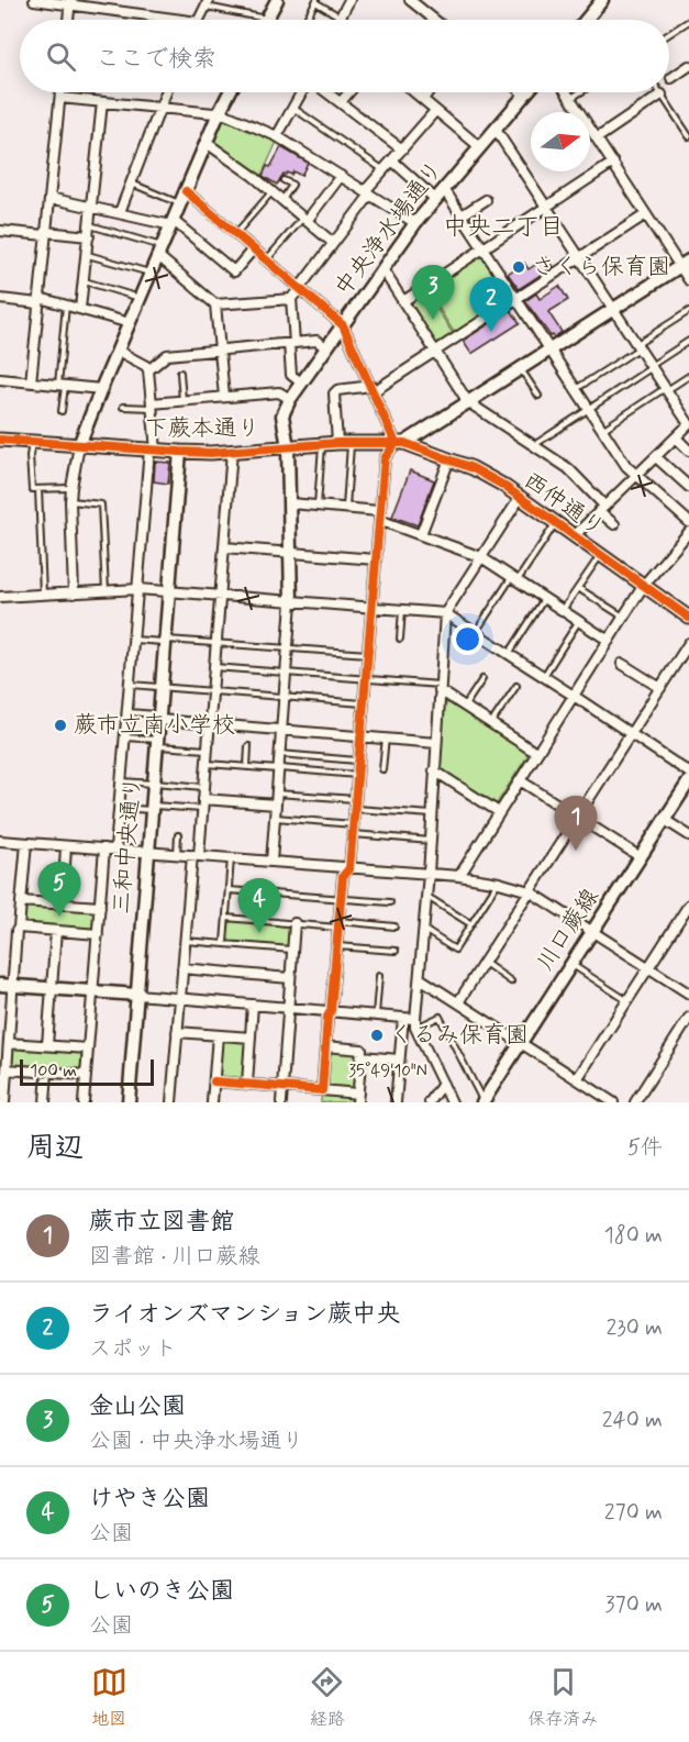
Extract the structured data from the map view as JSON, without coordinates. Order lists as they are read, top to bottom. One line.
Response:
{"streets":{"street":["中央浄水場通り","下蕨本通り","西仲通り","三和中央通り","川口蕨線"]},"crossings":[["中央浄水場通り","下蕨本通り"],["下蕨本通り","西仲通り"],["下蕨本通り","三和中央通り"]],"districts":["中央二丁目"],"places":["さくら保育園","蕨市立南小学校","くるみ保育園"],"scale_bar":"100 m","north":"right","page":{"search":"ここで検索","pins":["3","2","1","5","4"],"scale":"100 m","heading":["周辺","5件"],"list":[{"mark":"1","name":"蕨市立図書館","note":"図書館 · 川口蕨線","value":"180 m"},{"mark":"2","name":"ライオンズマンション蕨中央","note":"スポット","value":"230 m"},{"mark":"3","name":"金山公園","note":"公園 · 中央浄水場通り","value":"240 m"},{"mark":"4","name":"けやき公園","note":"公園","value":"270 m"},{"mark":"5","name":"しいのき公園","note":"公園","value":"370 m"}],"nav":["地図","経路","保存済み"]},"coordinates":["35°49'10\"N"]}
